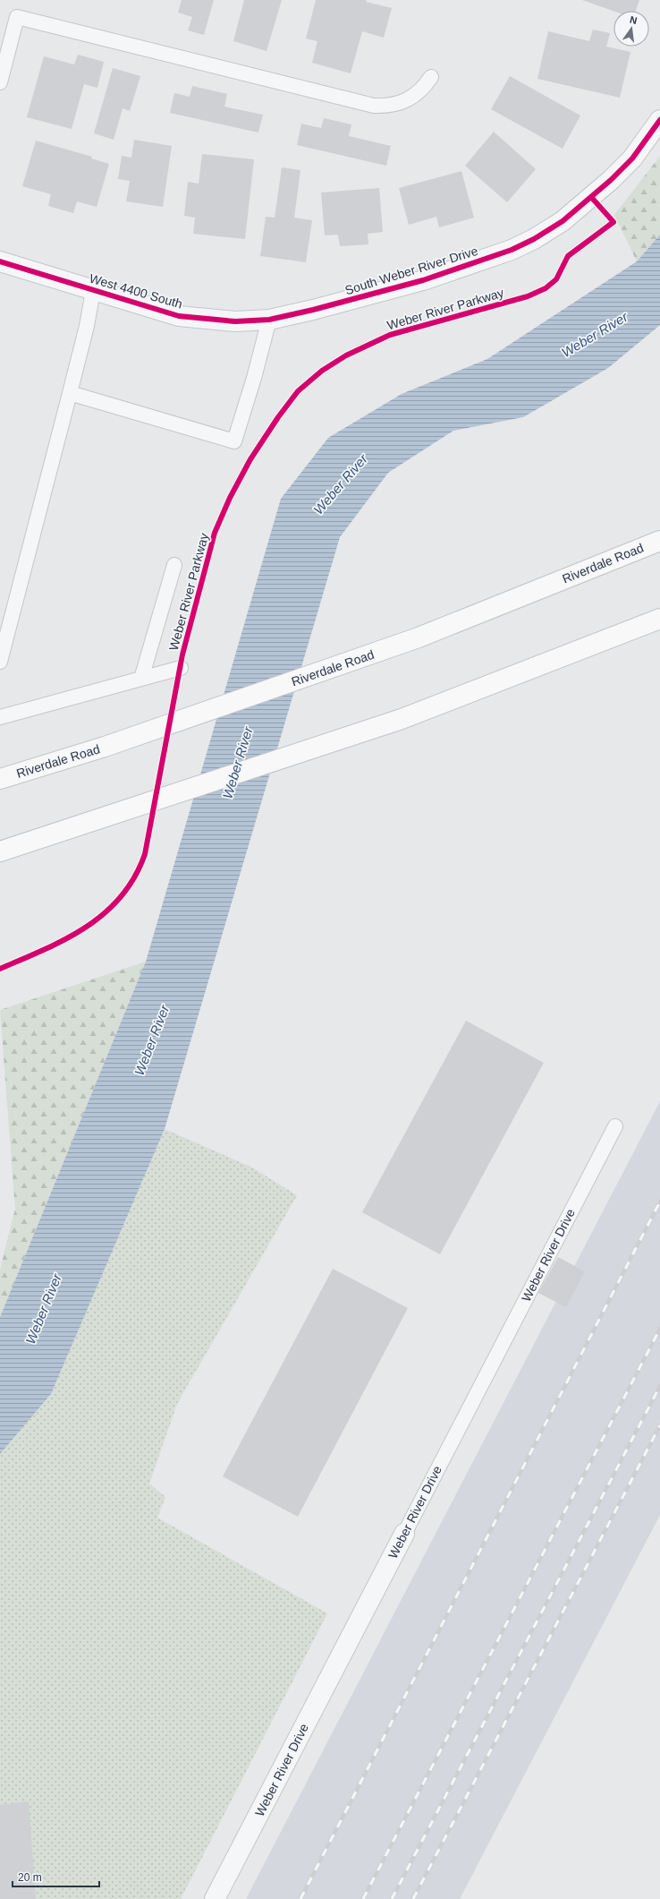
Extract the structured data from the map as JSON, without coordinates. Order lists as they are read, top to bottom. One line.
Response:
{"streets":{"main road":["Riverdale Road"],"street":["South Weber River Drive","West 4400 South","Weber River Drive"],"cycle path":["Weber River Parkway"]},"crossings":[["South Weber River Drive","West 4400 South"]],"water":["Weber River"],"scale_bar":"20 m","north":"top"}
